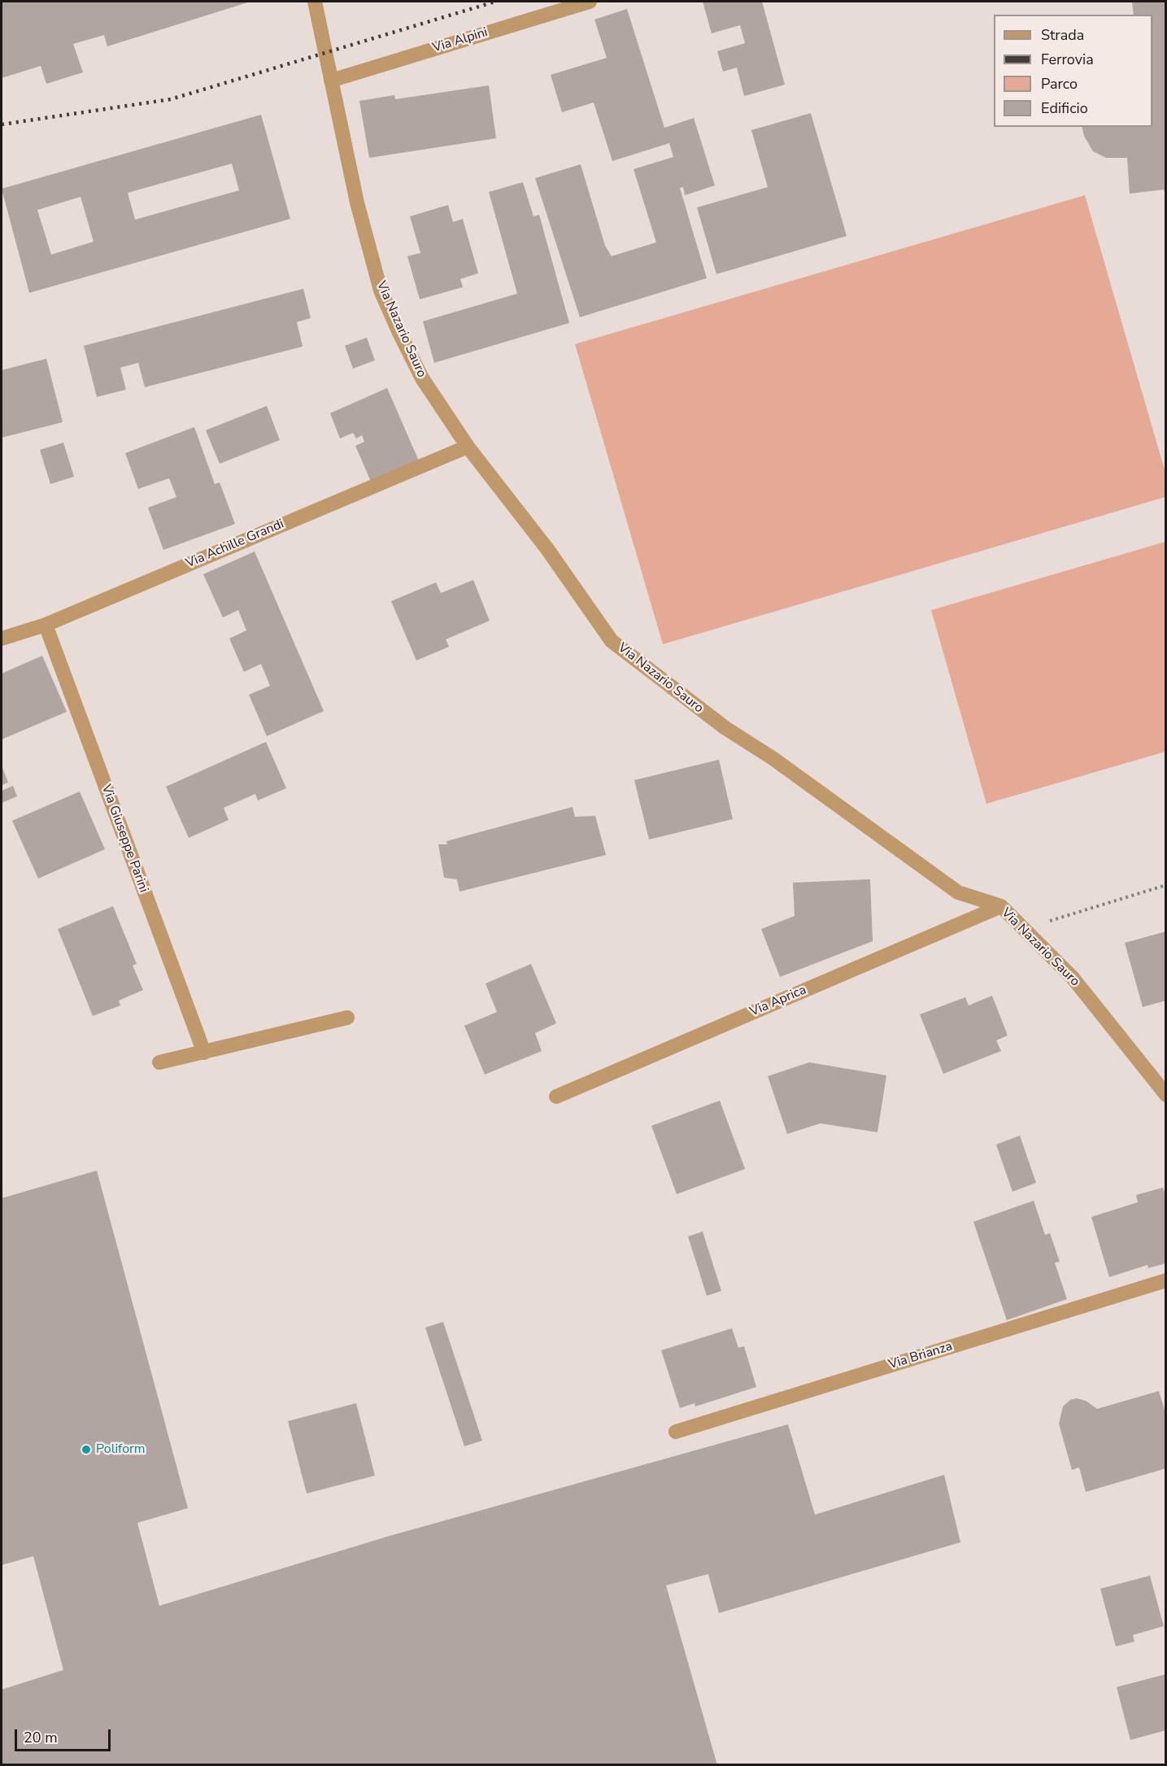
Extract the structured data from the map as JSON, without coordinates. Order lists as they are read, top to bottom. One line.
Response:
{"streets":{"street":["Via Alpini","Via Nazario Sauro","Via Achille Grandi","Via Giuseppe Parini","Via Aprica","Via Brianza"]},"crossings":[["Via Alpini","Via Nazario Sauro"],["Via Nazario Sauro","Via Achille Grandi"],["Via Nazario Sauro","Via Aprica"],["Via Achille Grandi","Via Giuseppe Parini"]],"places":["Poliform"],"legend":["Strada","Ferrovia","Parco","Edificio"],"scale_bar":"20 m"}
